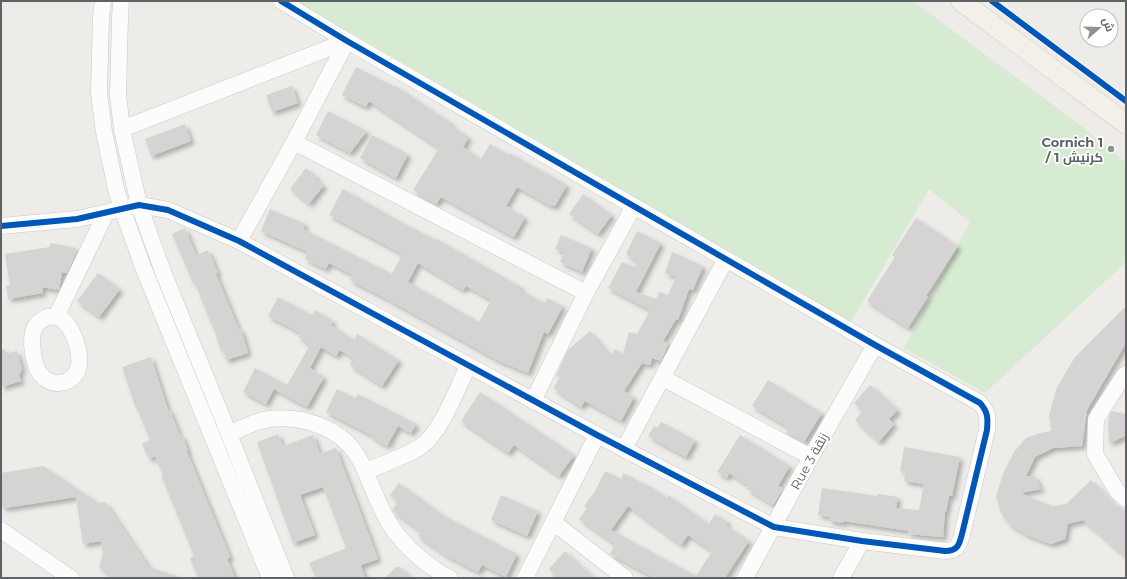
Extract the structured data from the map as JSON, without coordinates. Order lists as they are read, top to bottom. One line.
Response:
{"streets":{"street":["Rue 3 زنقة"]},"places":["Cornich 1 / كرنيش 1"],"north":"right"}
